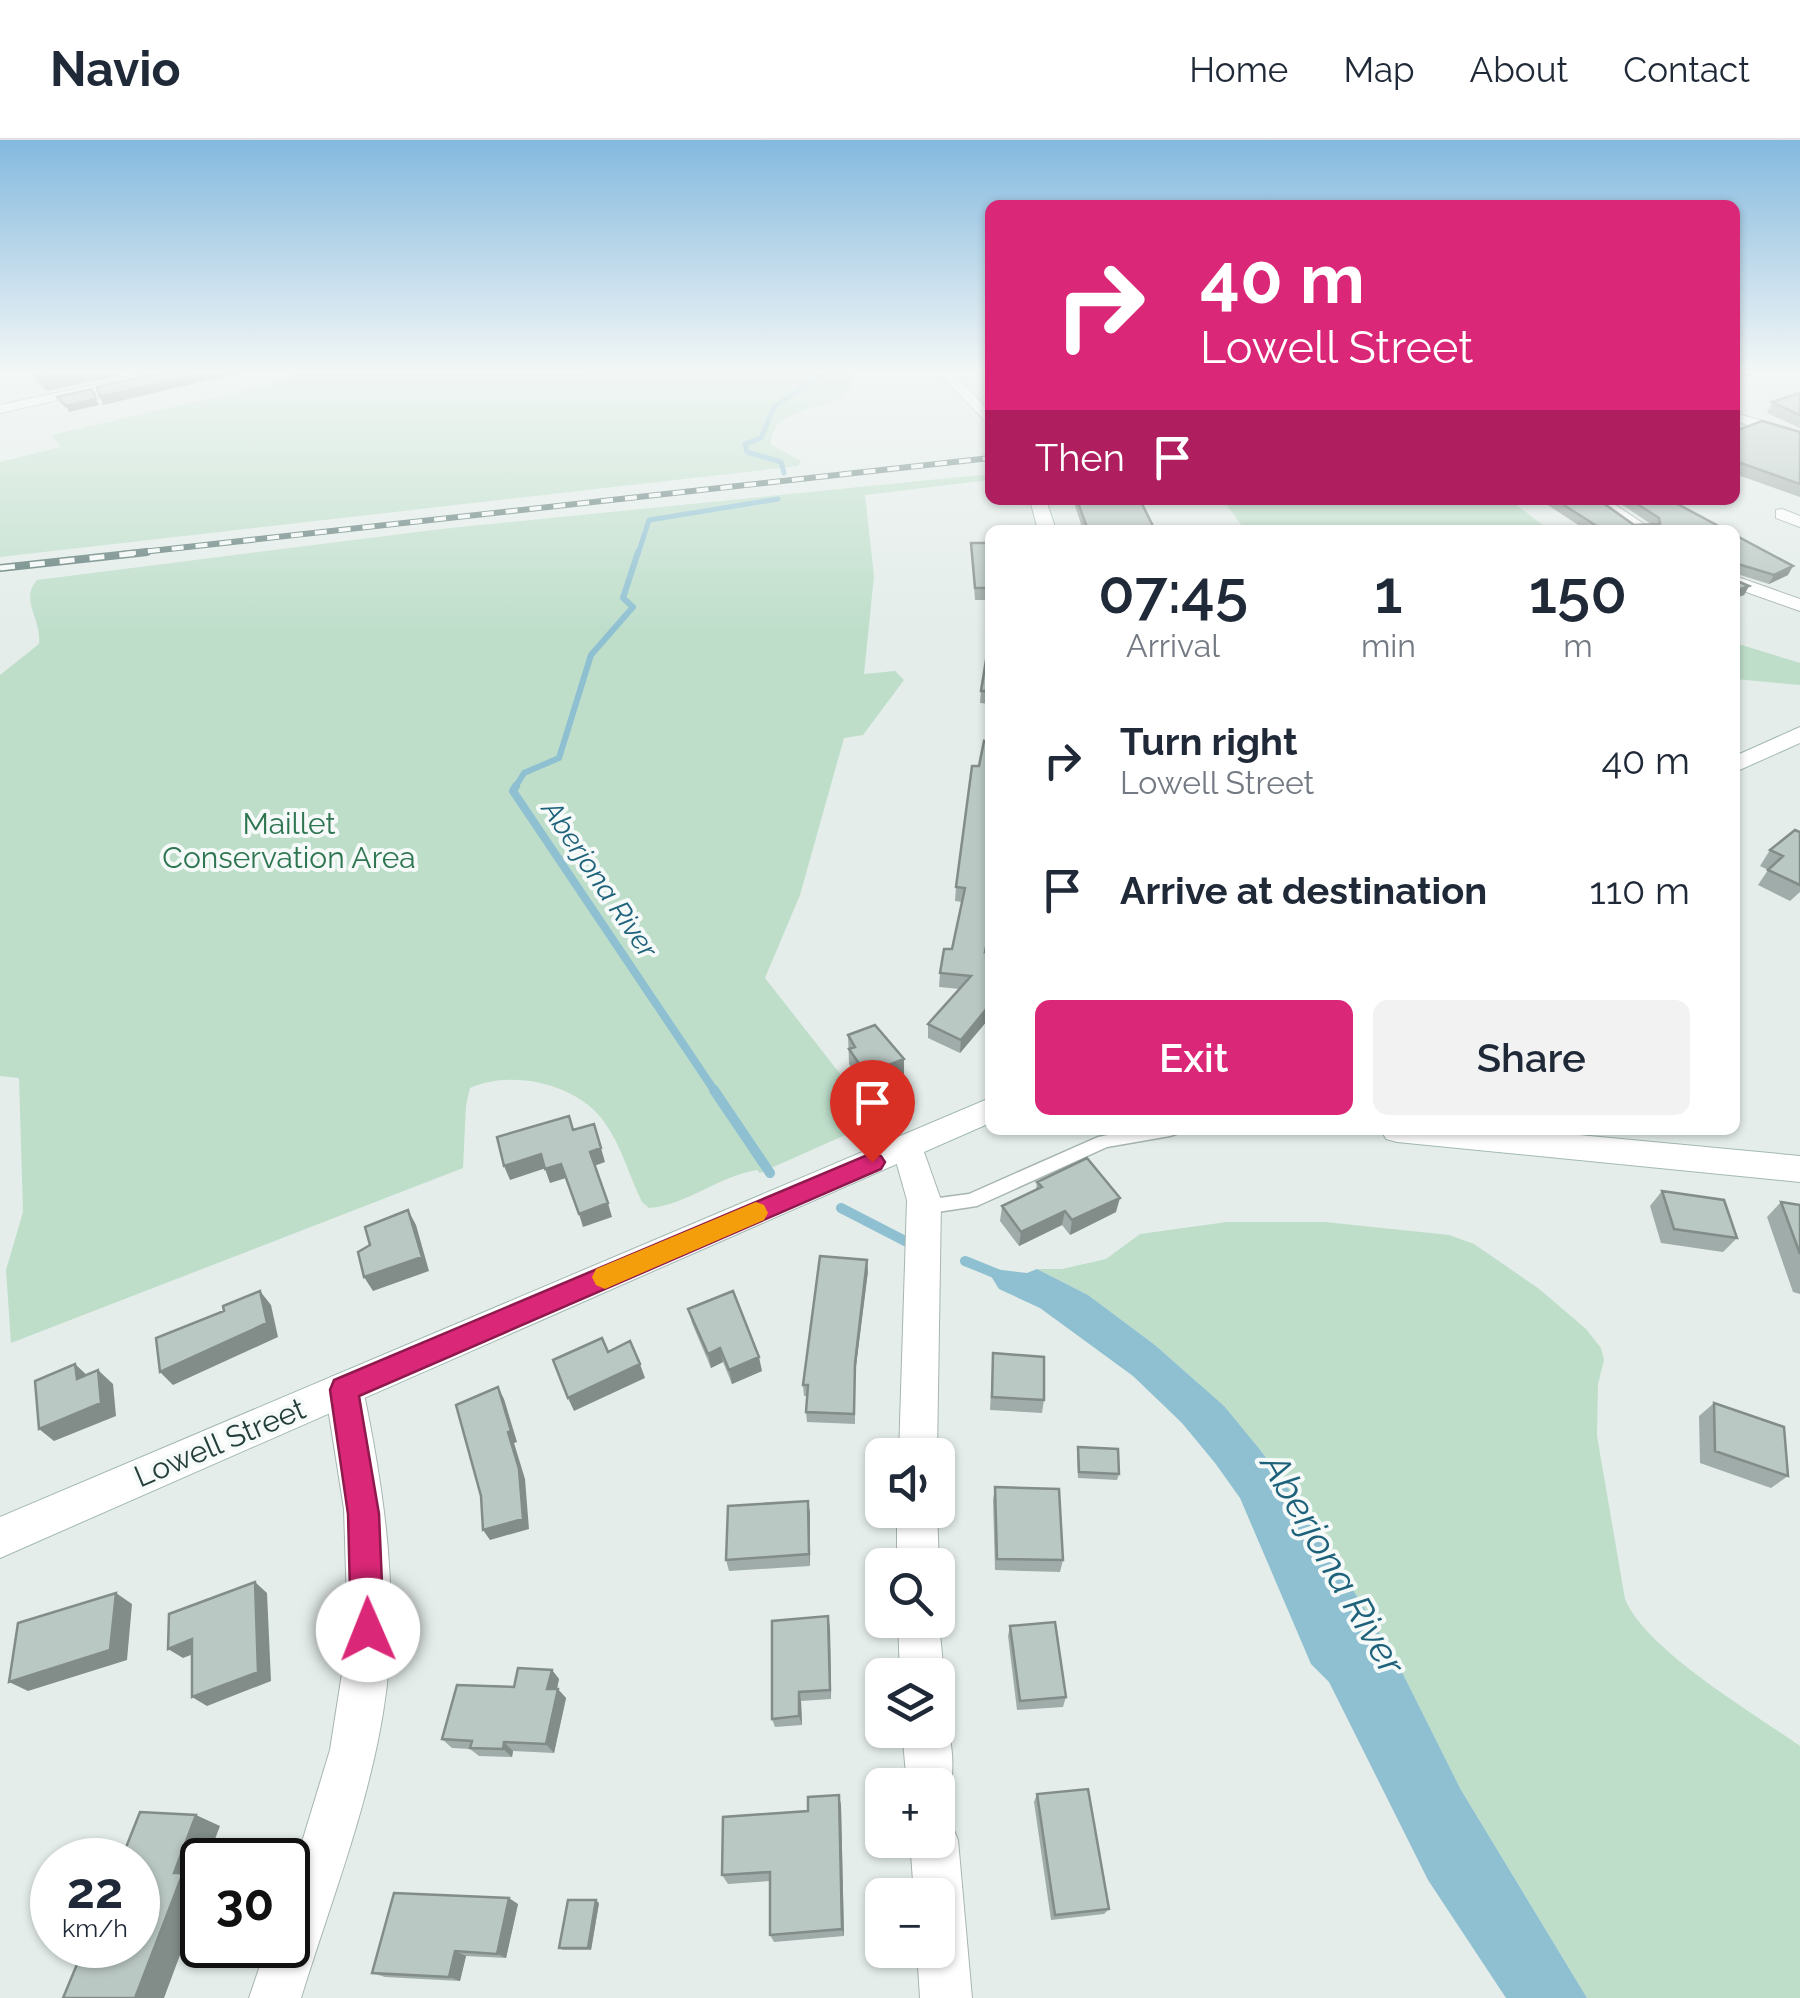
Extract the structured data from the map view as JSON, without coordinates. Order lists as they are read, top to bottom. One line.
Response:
{"streets":{"main road":["Lowell Street"]},"water":["Aberjona River"],"parks":["Maillet Conservation Area"],"page":{"header":"Navio","nav":["Home","Map","About","Contact"],"turn":["40 m","Lowell Street"],"then":"Then","eta":["07:45","Arrival","1","min","150","m"],"list":[{"name":"Turn right","note":"Lowell Street","value":"40 m"},{"name":"Arrive at destination","value":"110 m"}],"buttons":["Exit","Share"],"map_buttons":["+","−"],"speed":"22 km/h","limit":"30"}}
